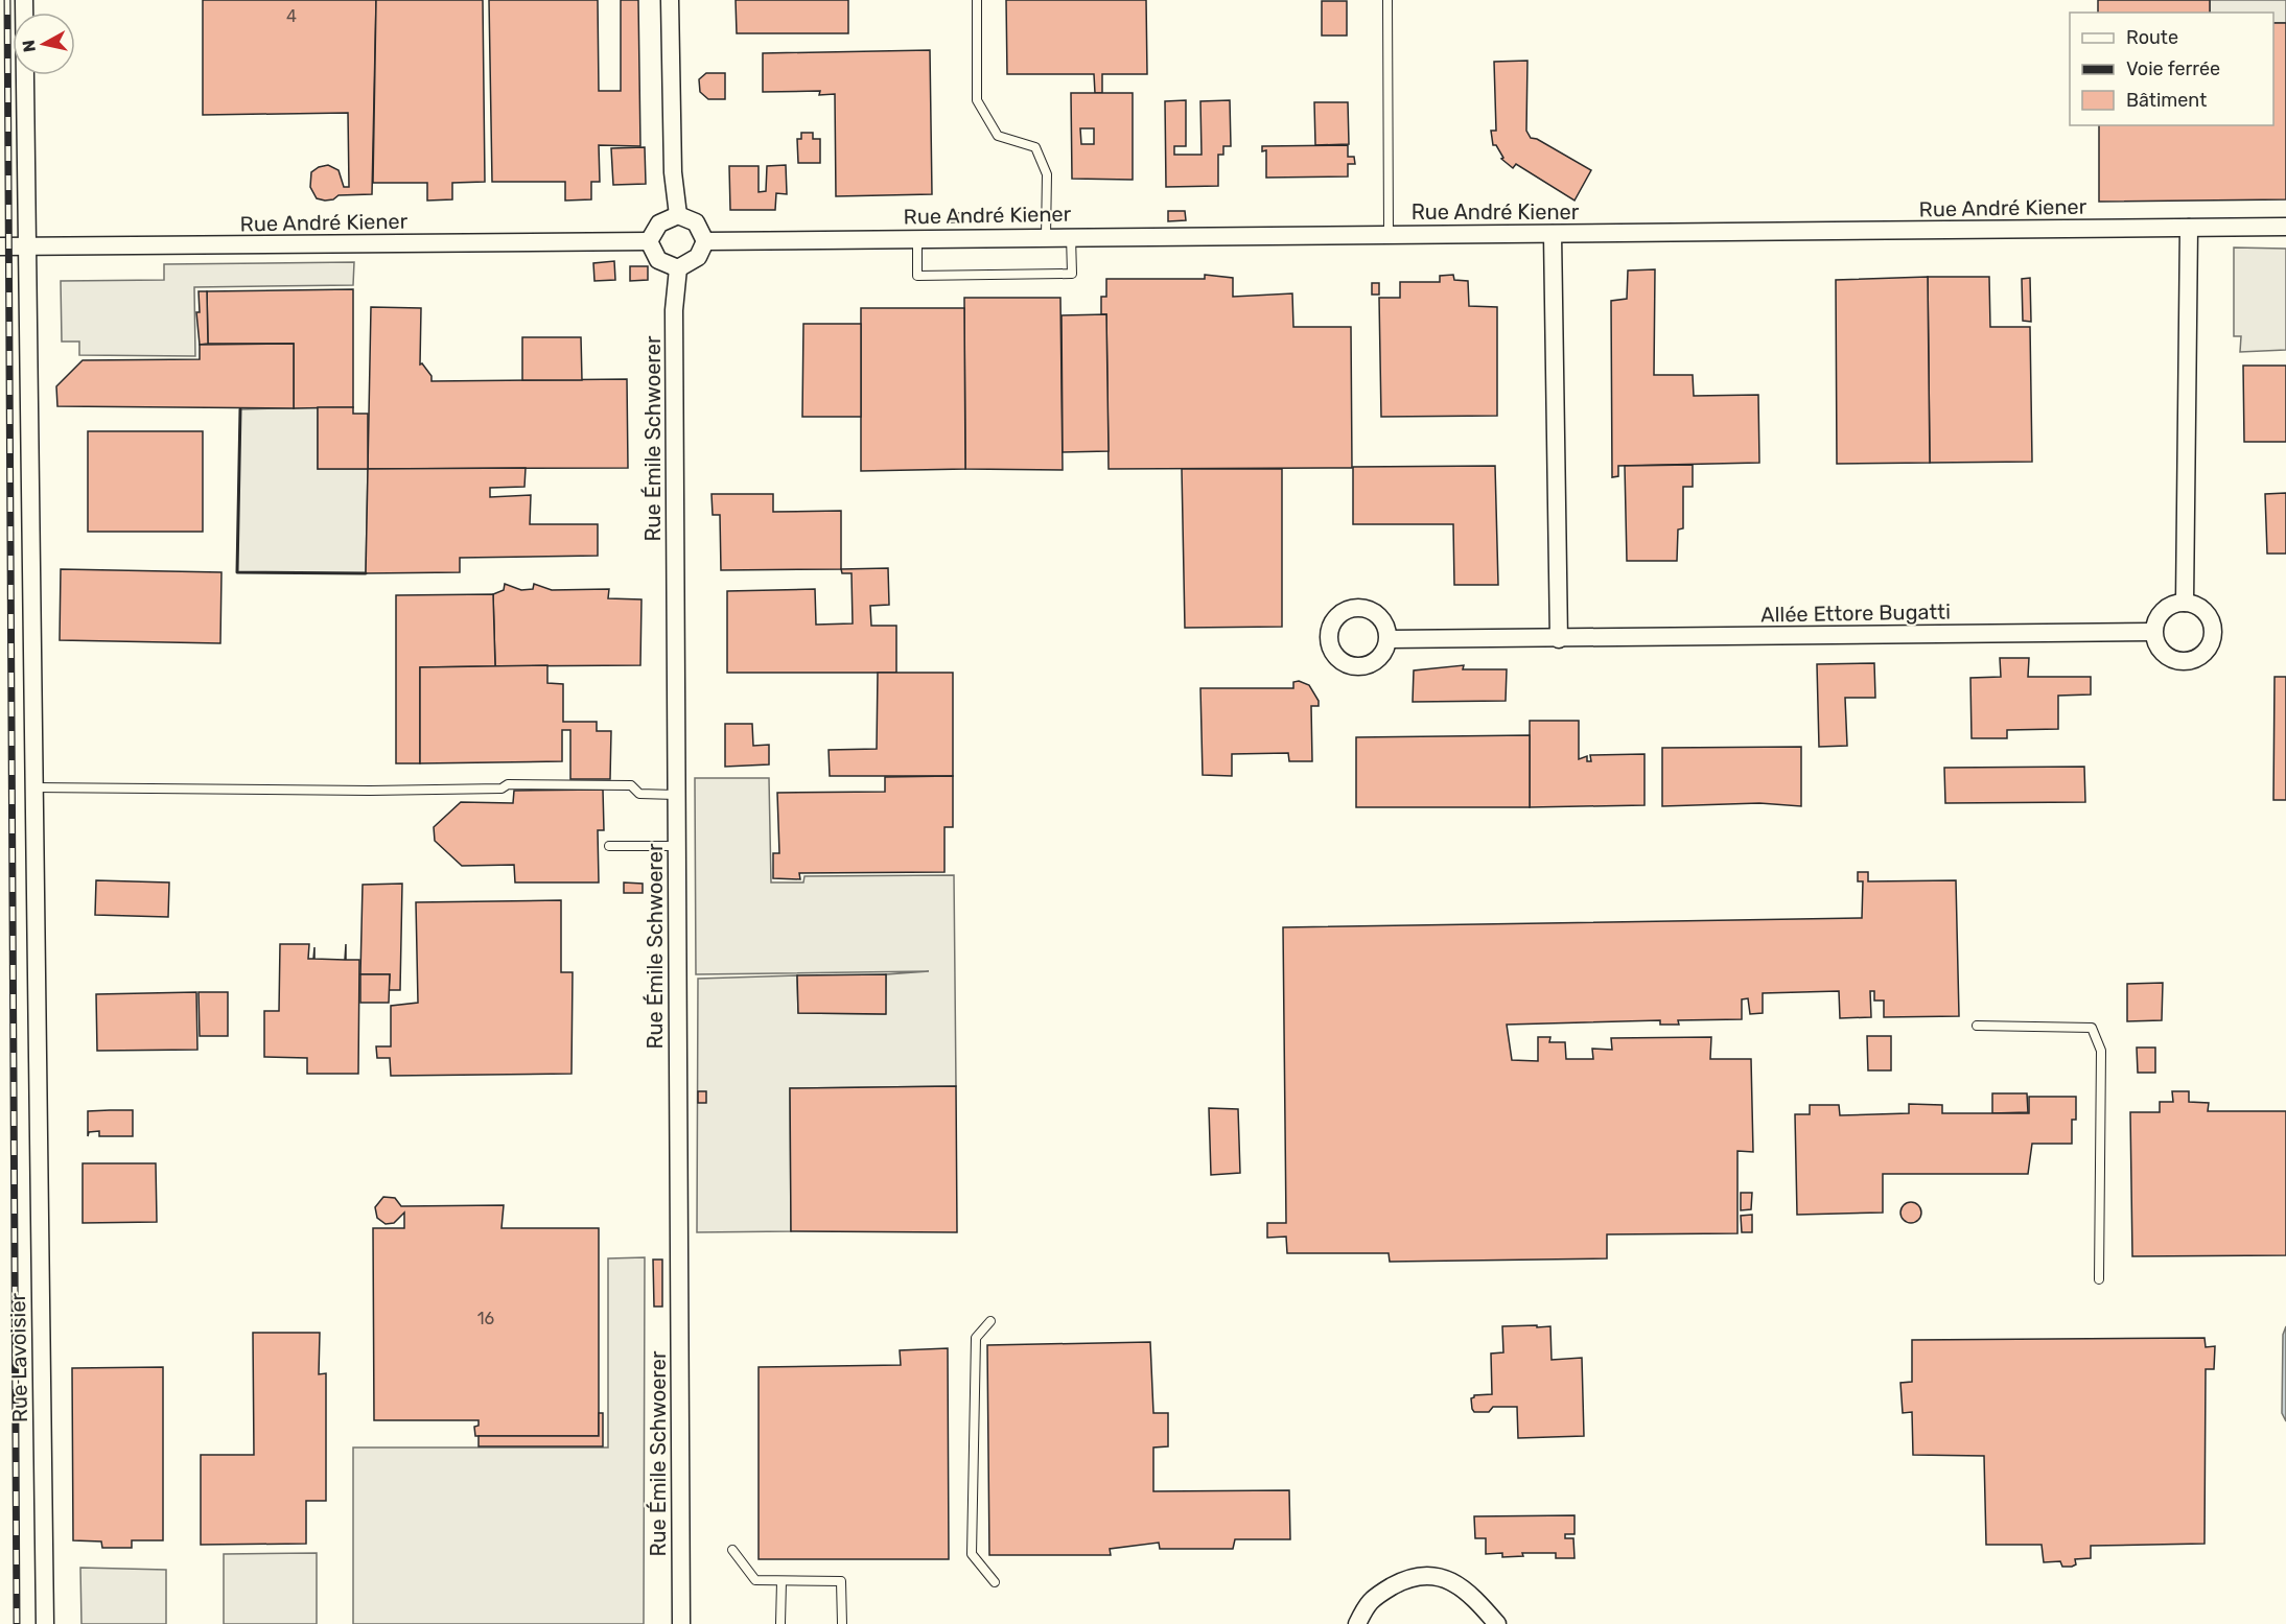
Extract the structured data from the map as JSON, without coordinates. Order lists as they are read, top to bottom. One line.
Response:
{"streets":{"street":["Rue André Kiener","Rue Émile Schwoerer","Allée Ettore Bugatti","Rue Lavoisier"]},"crossings":[["Rue André Kiener","Rue Émile Schwoerer"],["Rue André Kiener","Rue Lavoisier"]],"house_numbers":["4","16"],"legend":["Route","Voie ferrée","Bâtiment"],"north":"left"}
